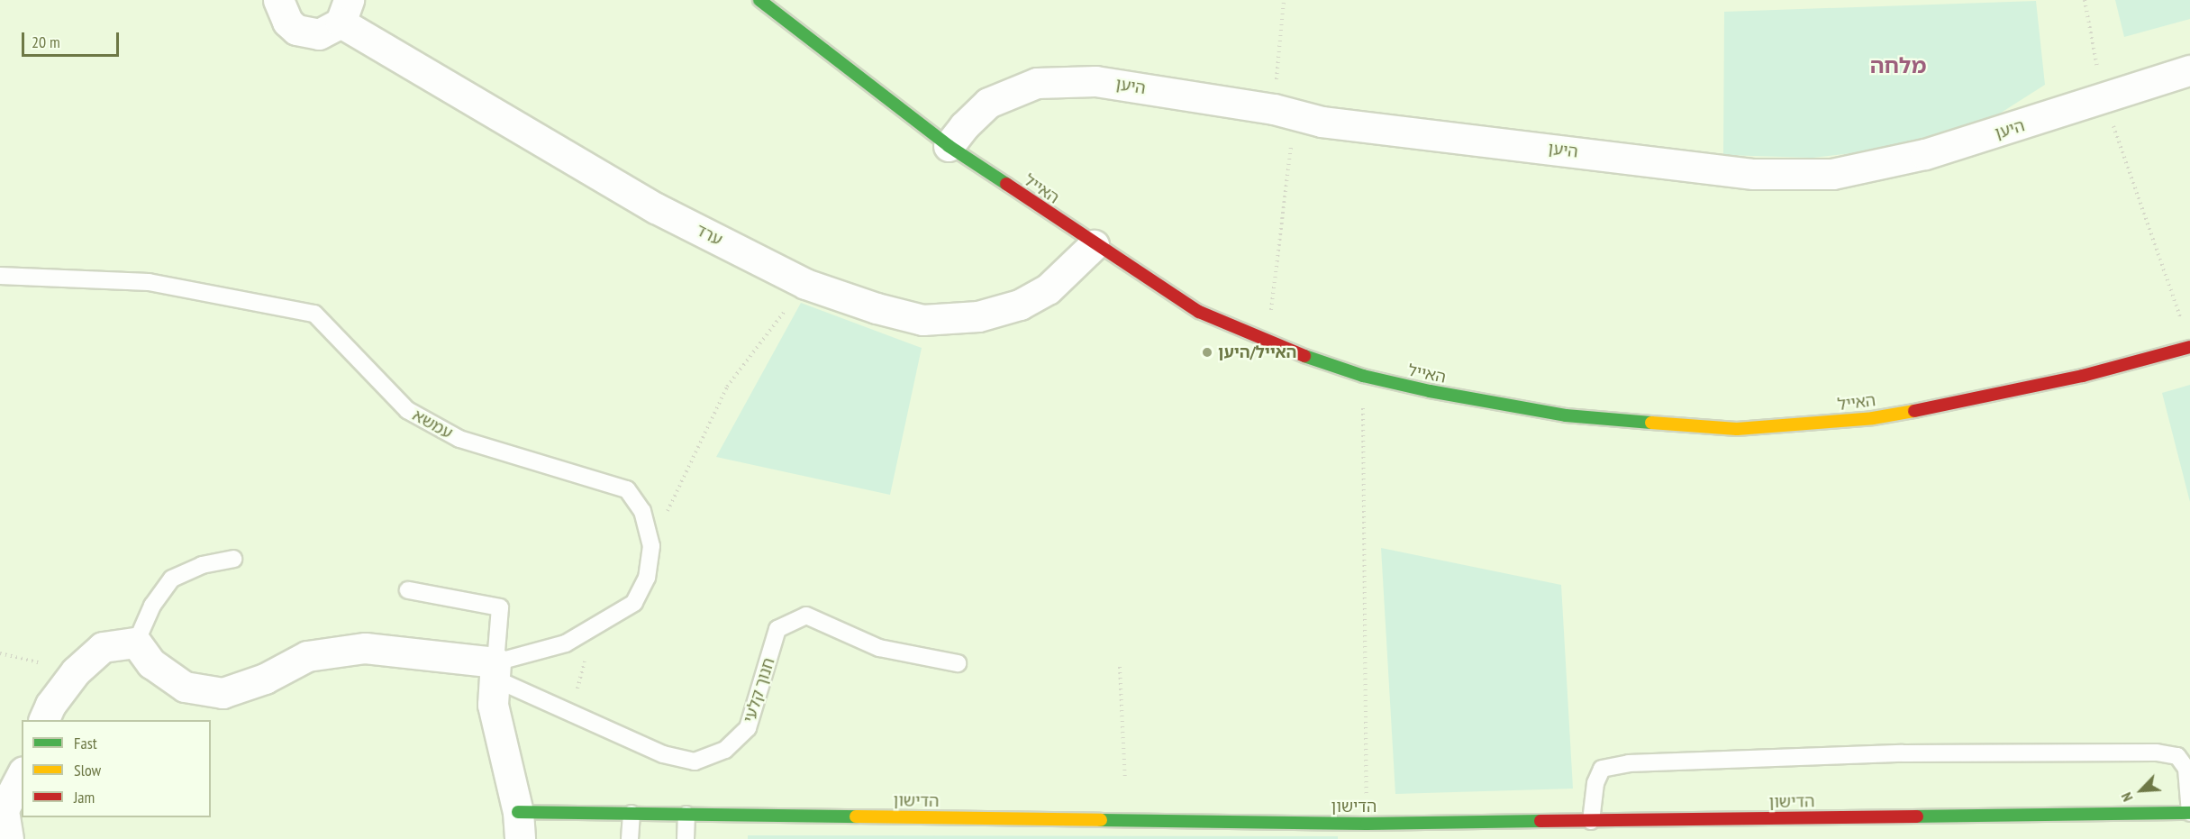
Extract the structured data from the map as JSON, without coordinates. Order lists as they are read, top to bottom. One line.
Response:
{"streets":{"street":["היען","האייל","ערד","הדישון"],"lane":["עמשא","חנוך קלעי"]},"crossings":[["היען","האייל"],["האייל","ערד"],["עמשא","חנוך קלעי"]],"districts":["מלחה"],"places":["האייל/היען"],"legend":["Fast","Slow","Jam"],"scale_bar":"20 m","north":"bottom left"}
